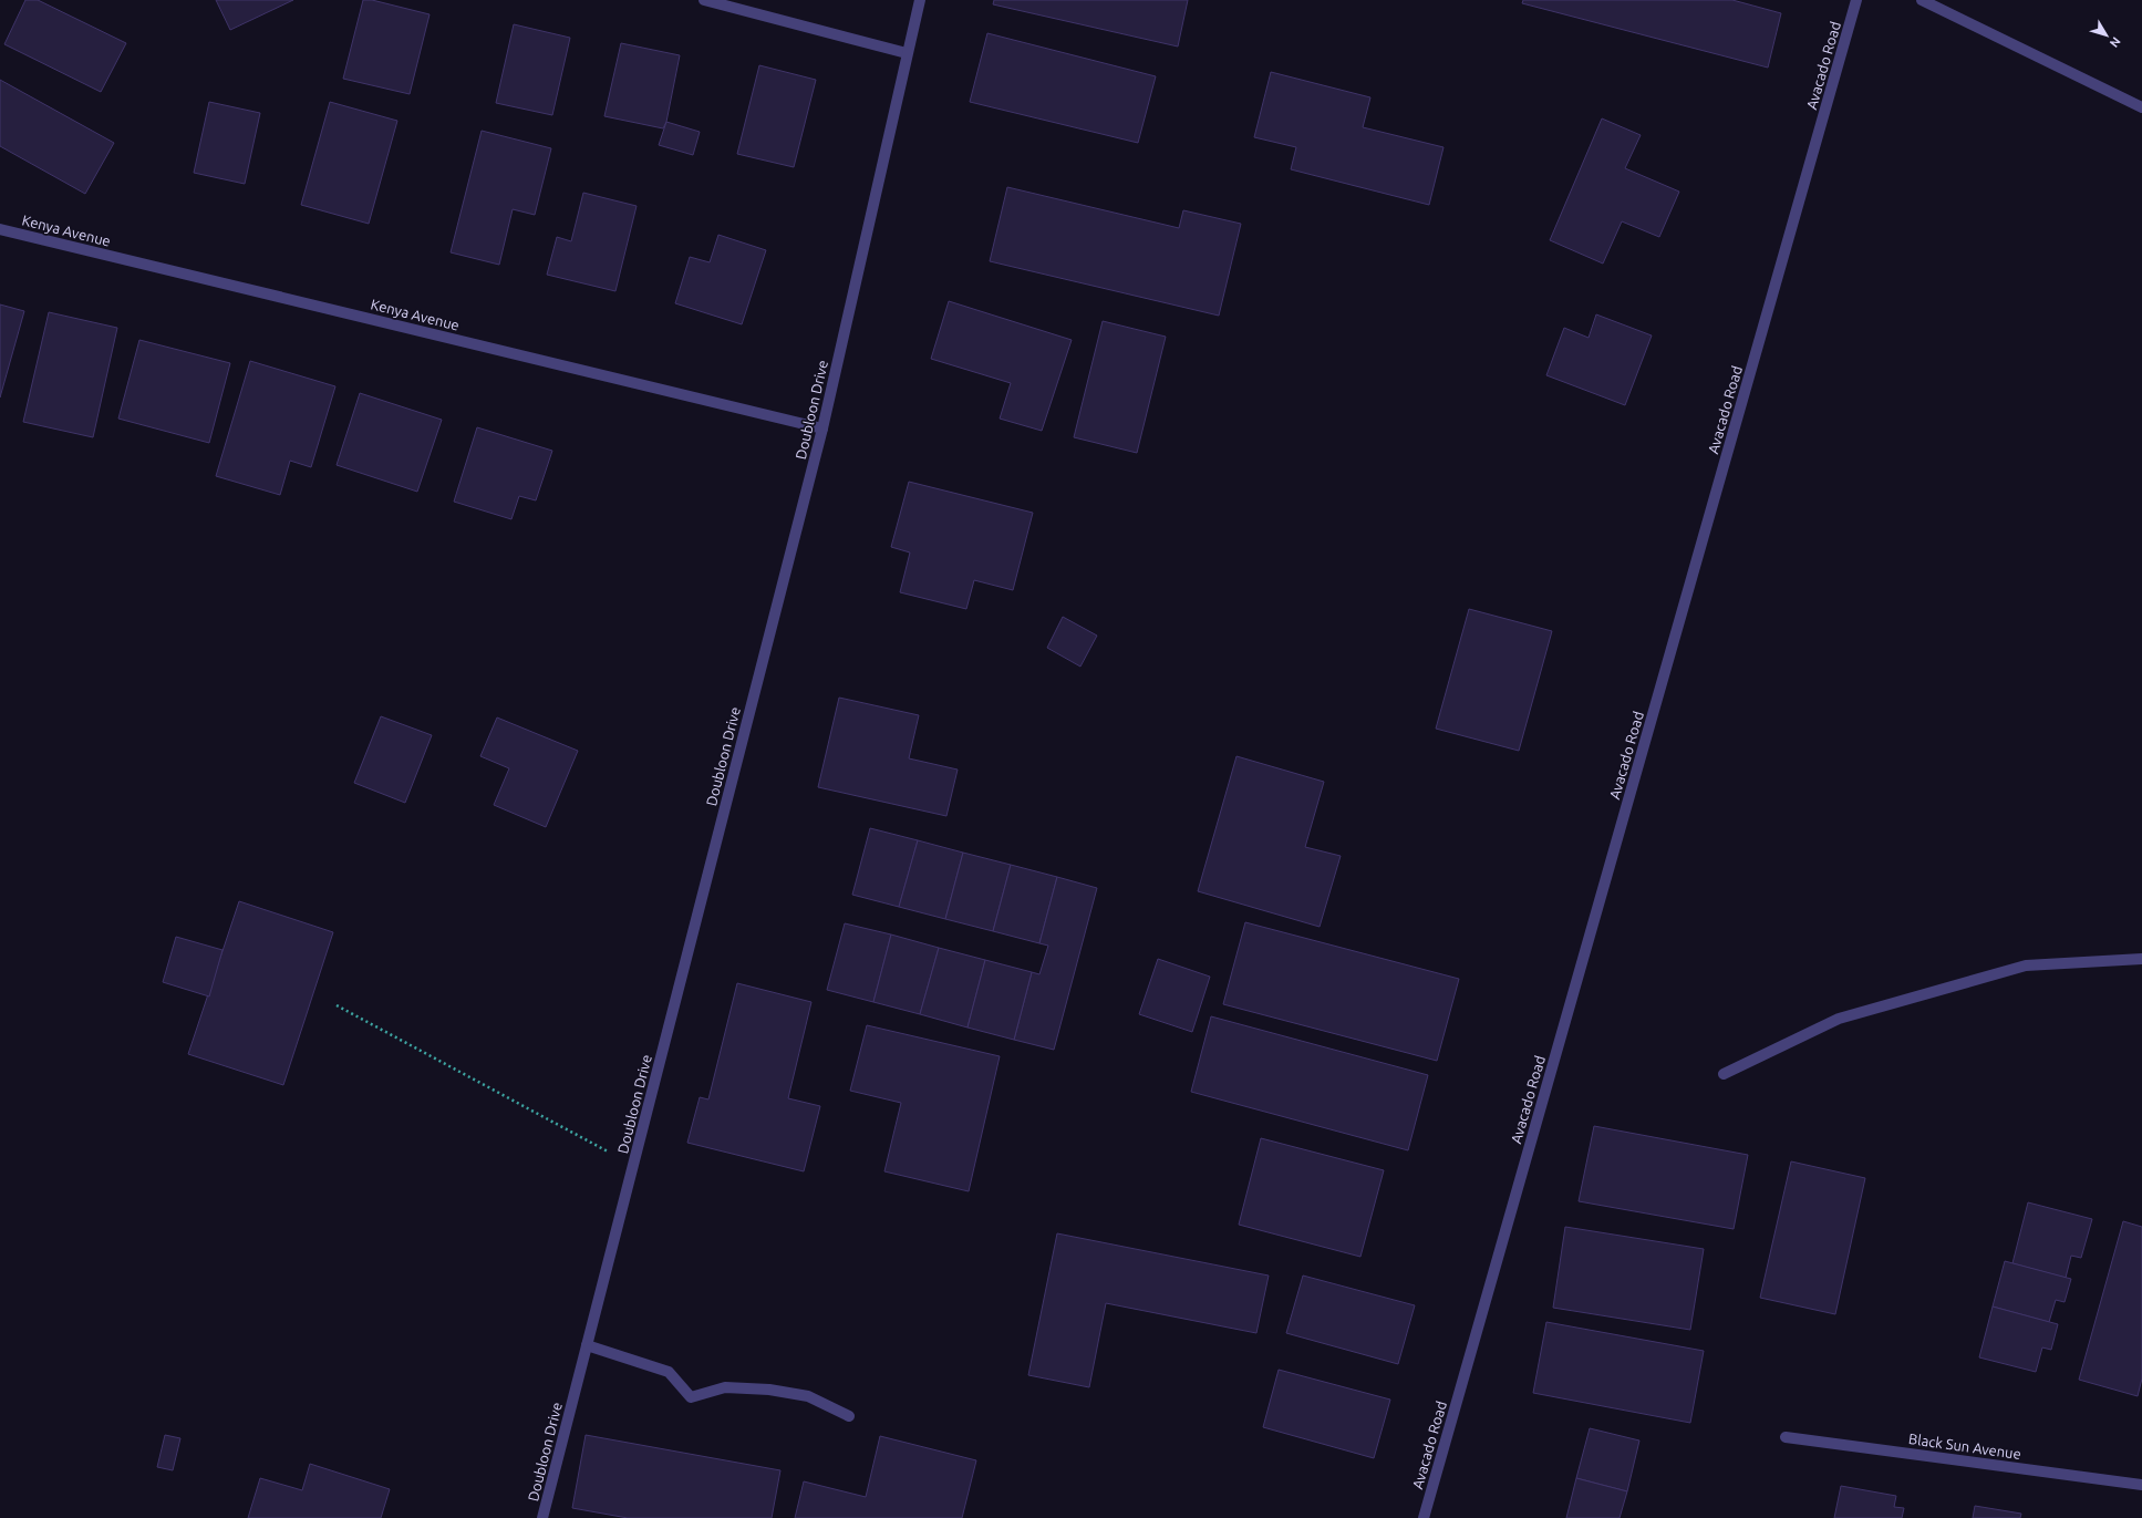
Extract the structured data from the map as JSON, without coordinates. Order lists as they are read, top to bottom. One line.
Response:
{"streets":{"street":["Avacado Road","Kenya Avenue","Doubloon Drive","Black Sun Avenue"]},"crossings":[["Kenya Avenue","Doubloon Drive"]],"north":"bottom right"}
